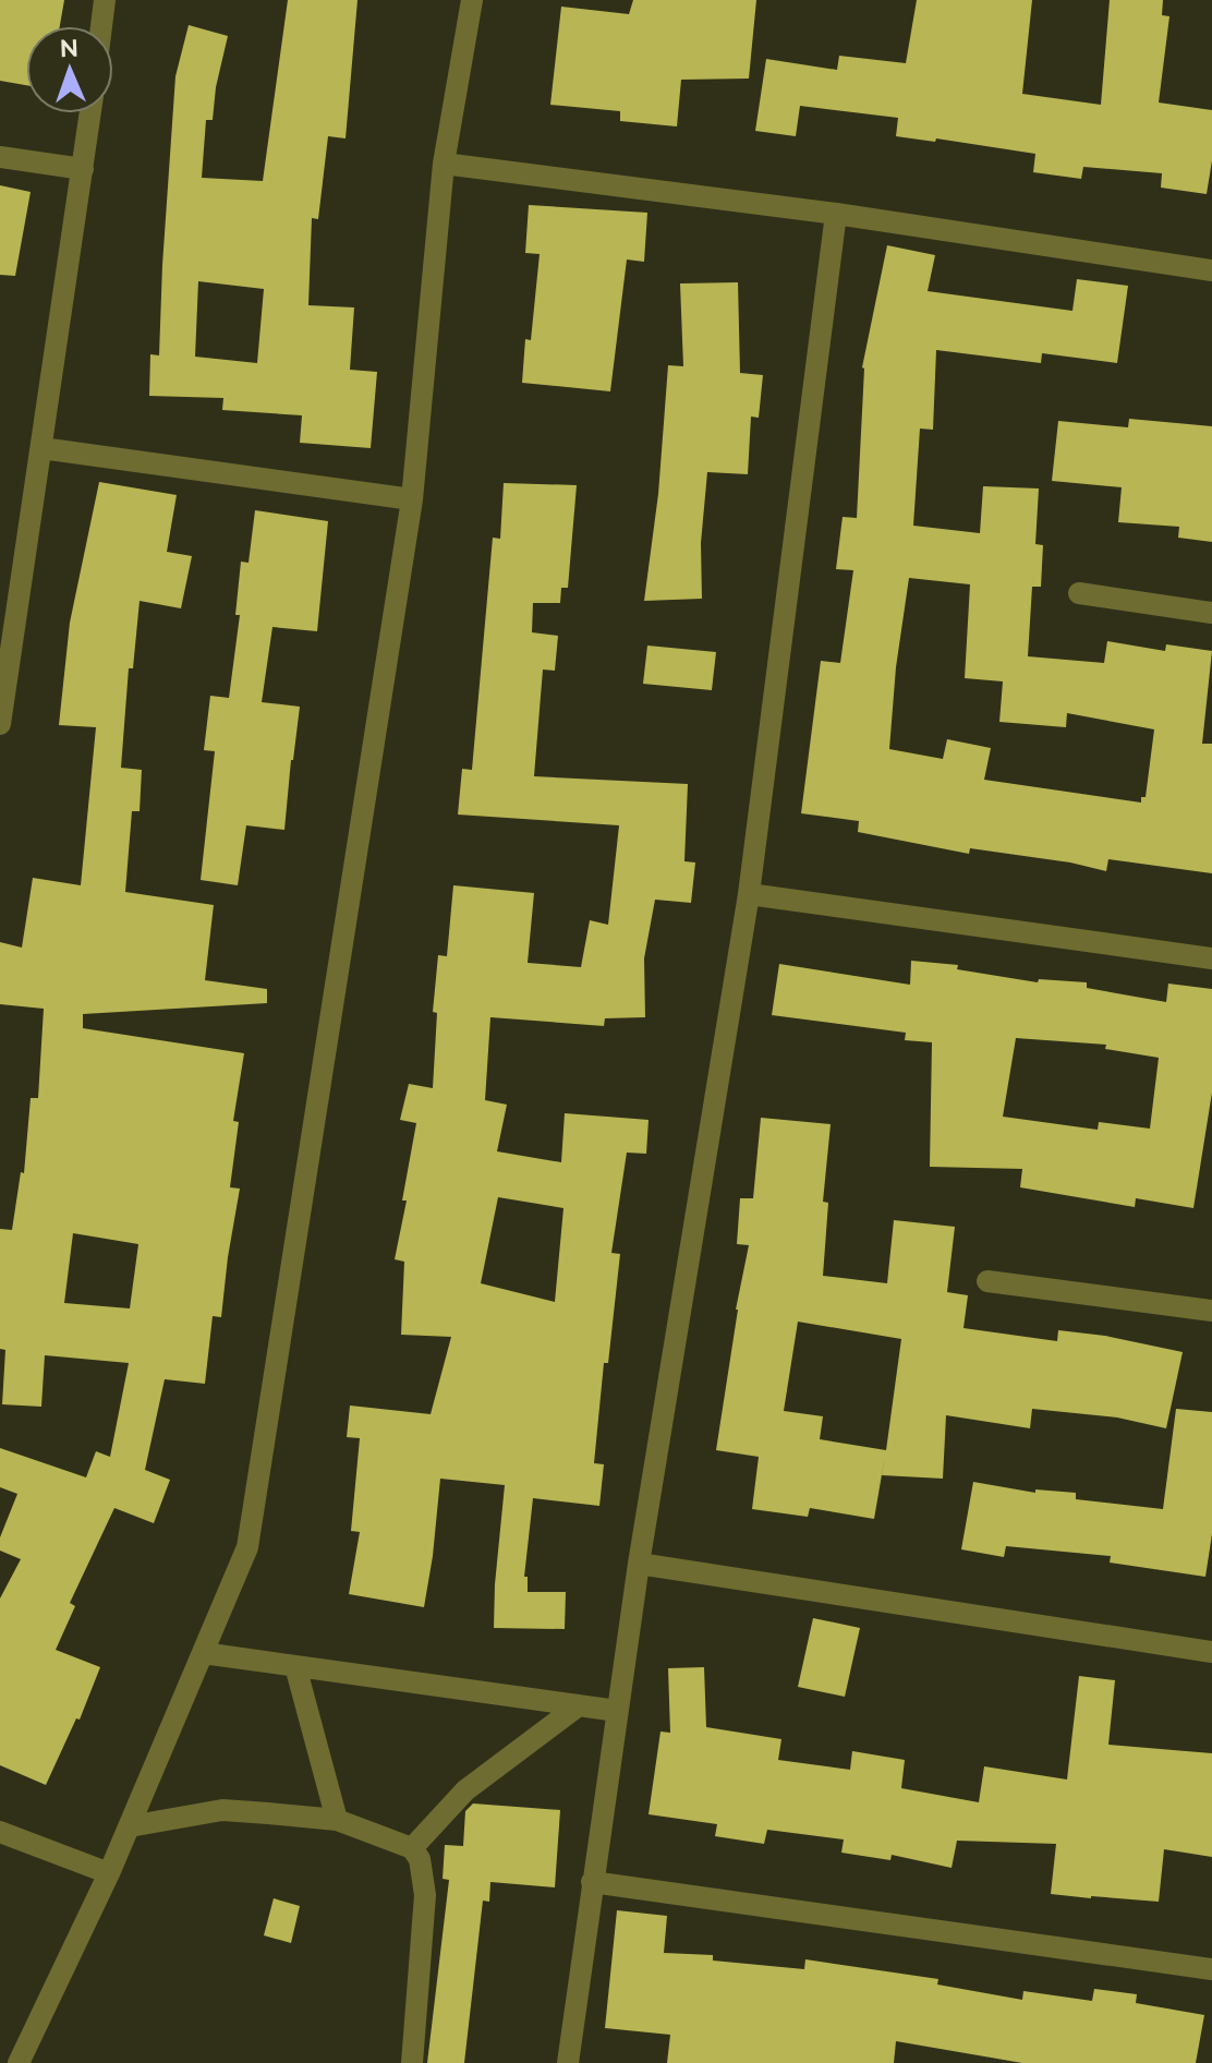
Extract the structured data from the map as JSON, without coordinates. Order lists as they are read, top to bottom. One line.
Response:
{"north":"top"}
